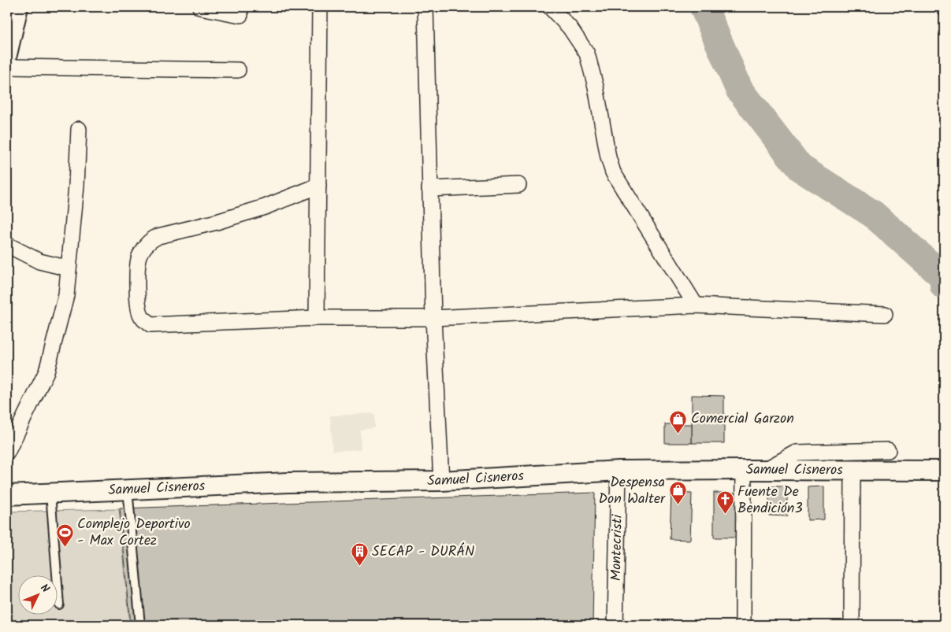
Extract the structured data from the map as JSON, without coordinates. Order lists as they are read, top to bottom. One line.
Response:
{"streets":{"street":["Samuel Cisneros","Montecristi"]},"crossings":[["Samuel Cisneros","Montecristi"]],"places":{"shop":["Comercial Garzon","Despensa Don Walter"],"church":["Fuente De Bendición3"],"sports":["Complejo Deportivo - Max Cortez"],"building":["SECAP - DURÁN"]},"north":"top right"}
